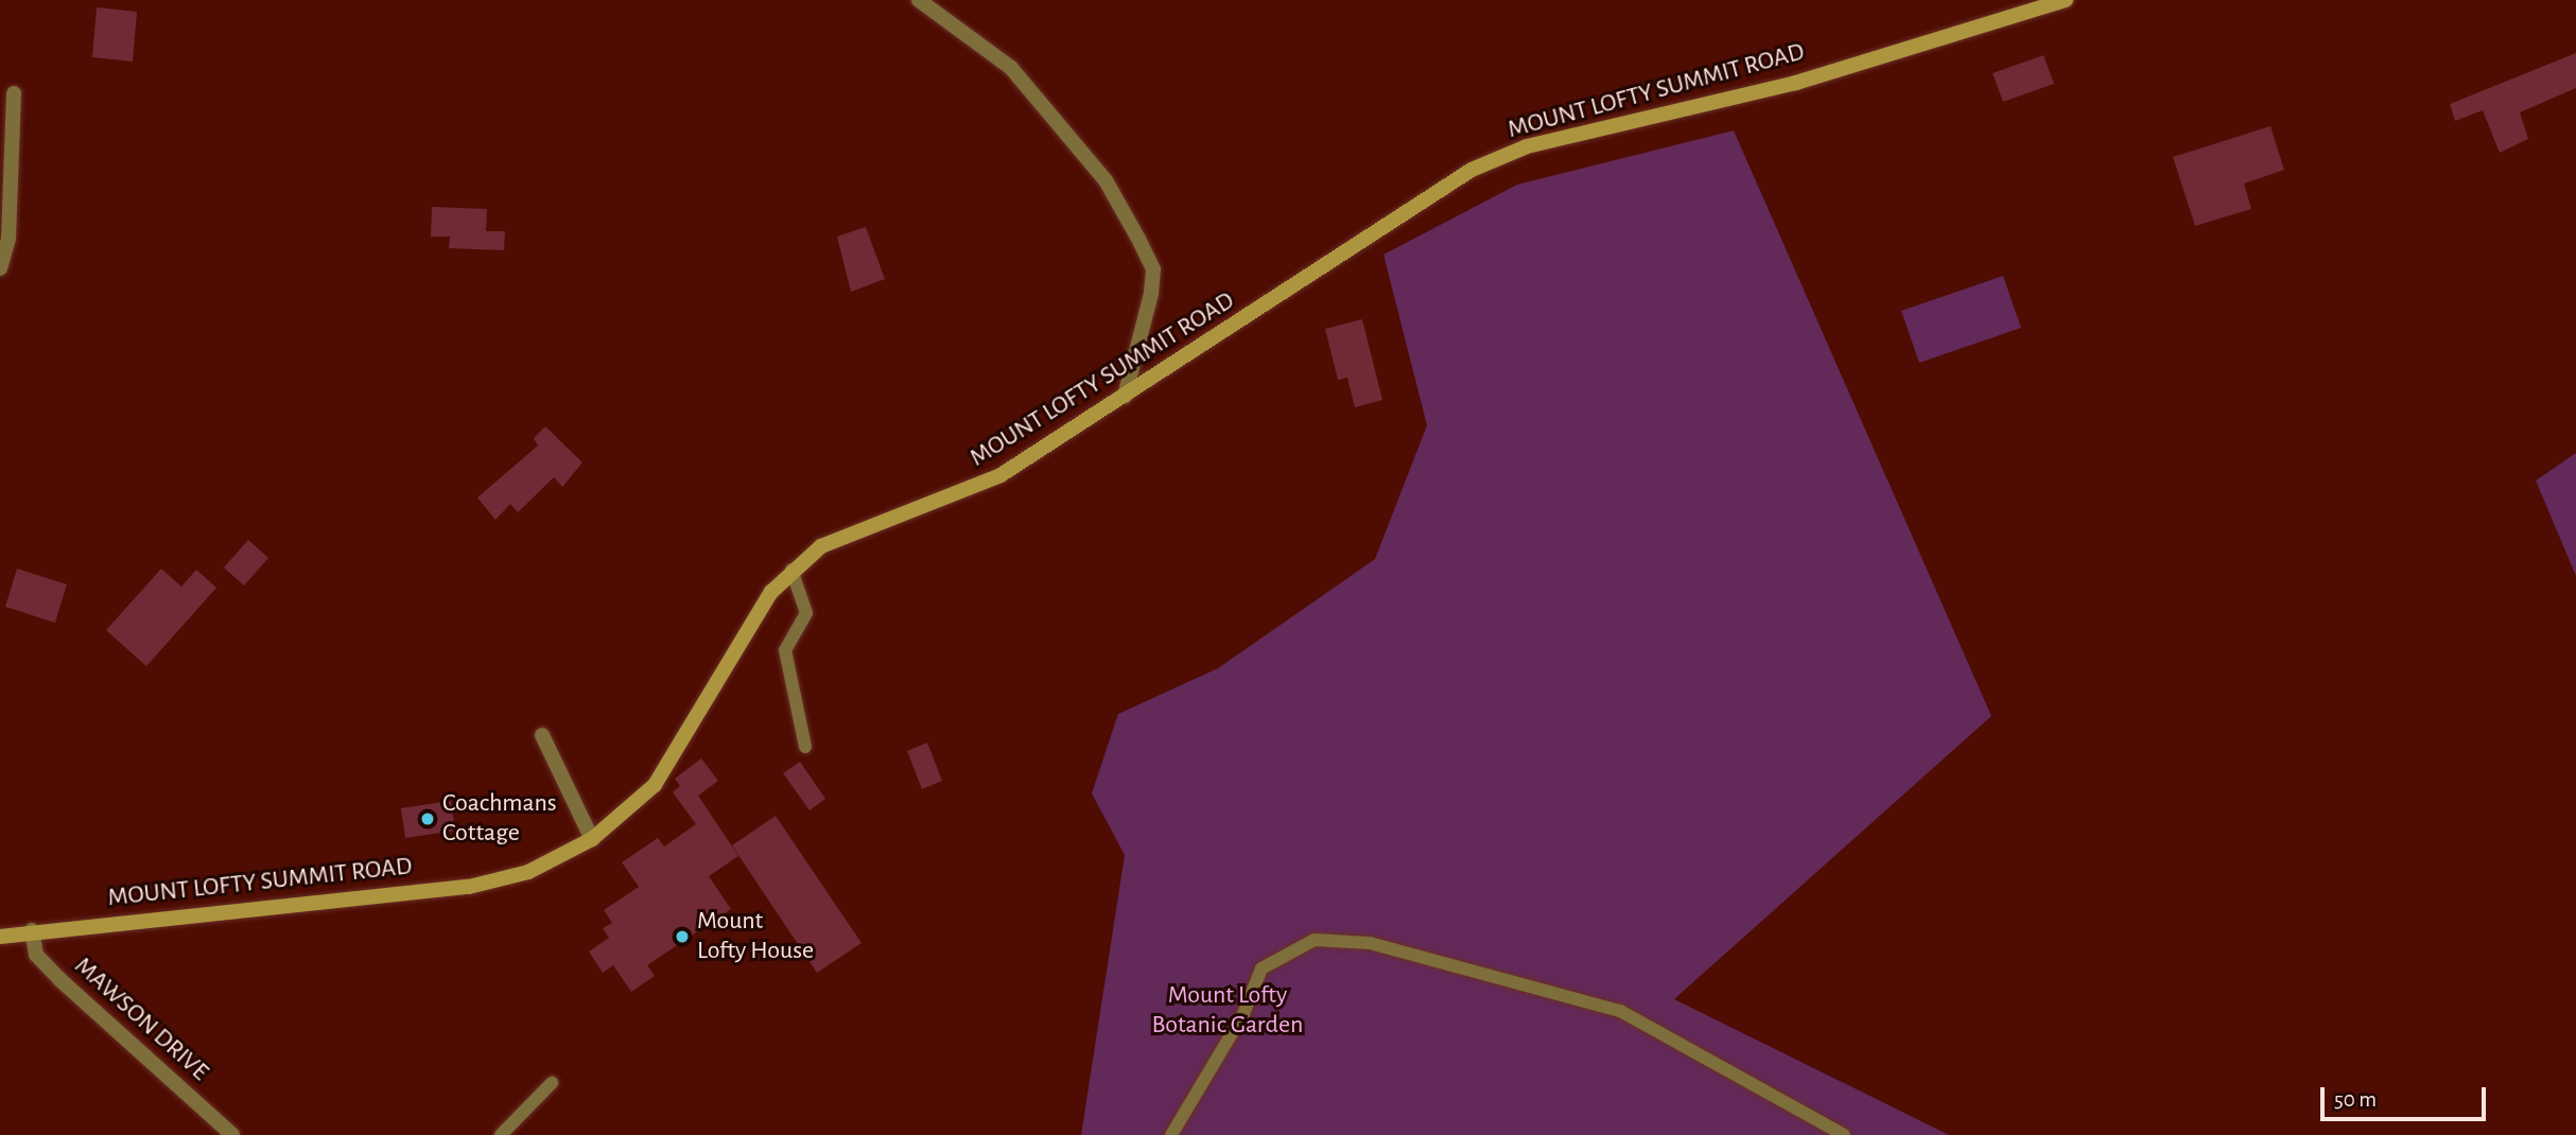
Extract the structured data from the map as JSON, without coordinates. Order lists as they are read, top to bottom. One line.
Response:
{"streets":{"main road":["MOUNT LOFTY SUMMIT ROAD"],"street":["MAWSON DRIVE"]},"crossings":[["MOUNT LOFTY SUMMIT ROAD","MAWSON DRIVE"]],"parks":["Mount Lofty Botanic Garden"],"places":["Coachmans Cottage","Mount Lofty House"],"scale_bar":"50 m"}
